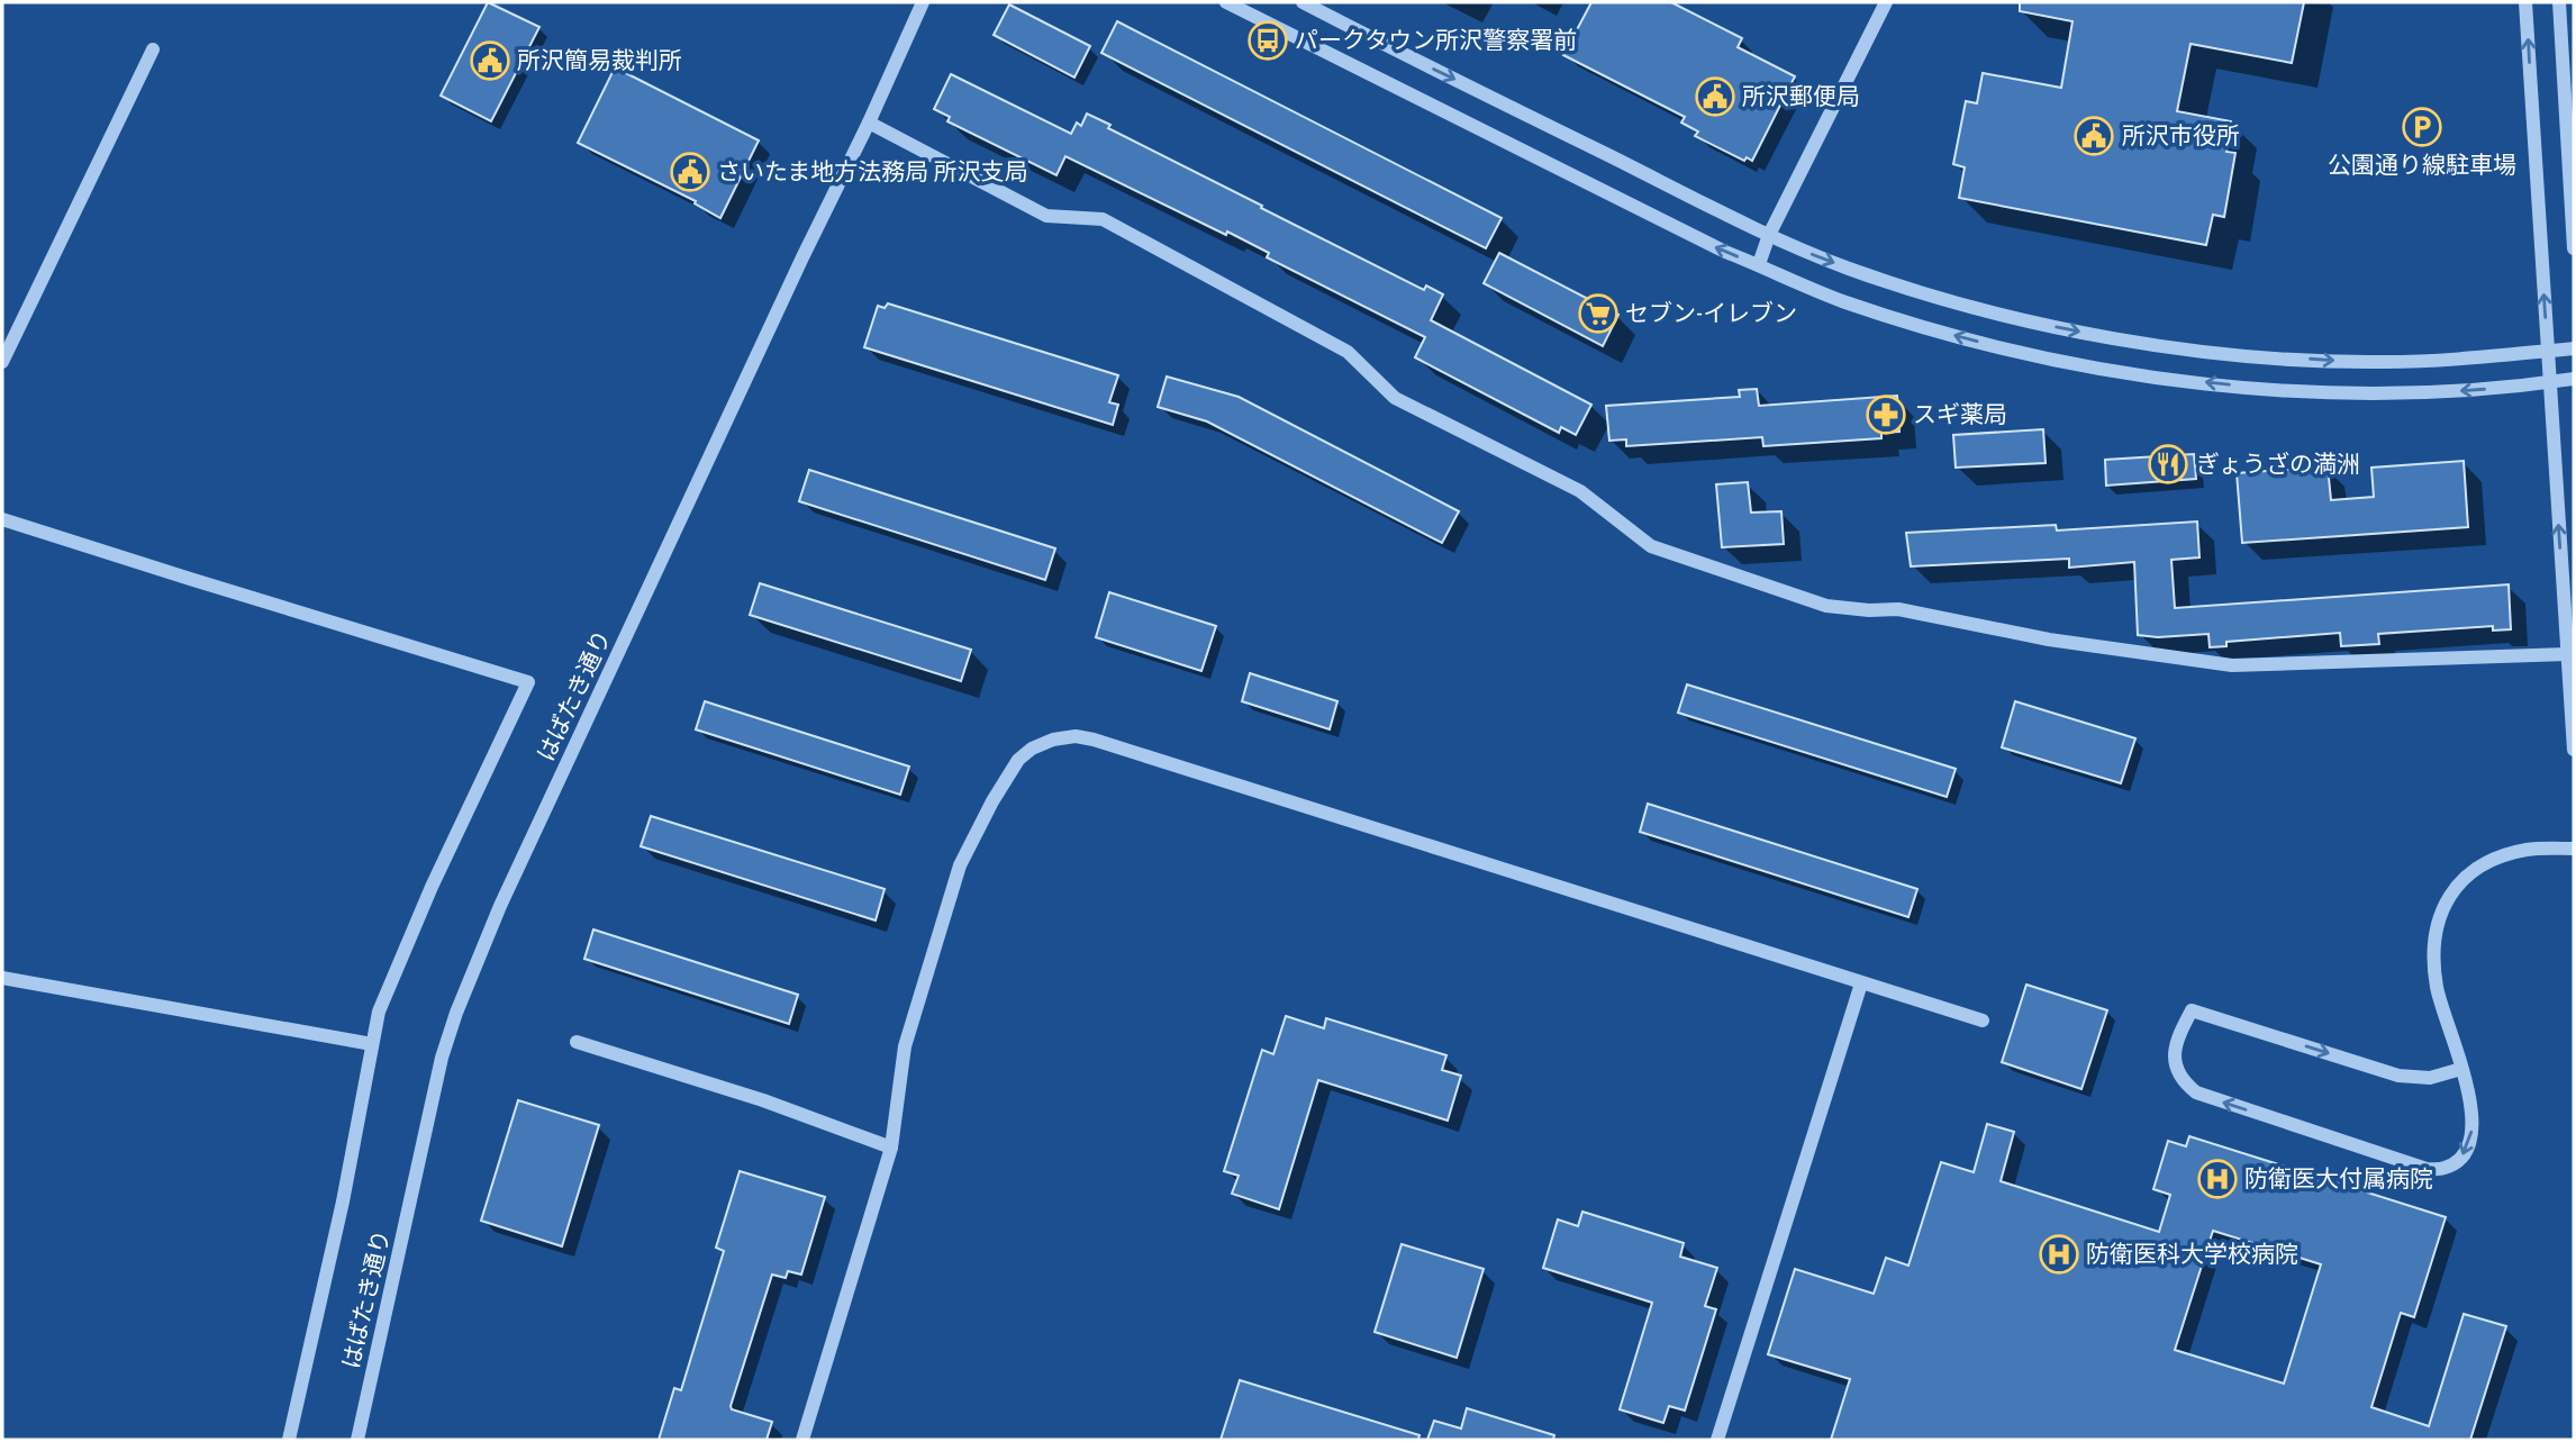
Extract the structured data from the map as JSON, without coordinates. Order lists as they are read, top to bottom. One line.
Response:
{"streets":{"street":["はばたき通り"]},"places":{"bus stop":["パークタウン所沢警察署前"],"public building":["所沢簡易裁判所","所沢郵便局","所沢市役所","さいたま地方法務局 所沢支局"],"parking":["公園通り線駐車場"],"supermarket":["セブン-イレブン"],"pharmacy":["スギ薬局"],"restaurant":["ぎょうざの満洲"],"hospital":["防衛医大付属病院","防衛医科大学校病院"]}}
